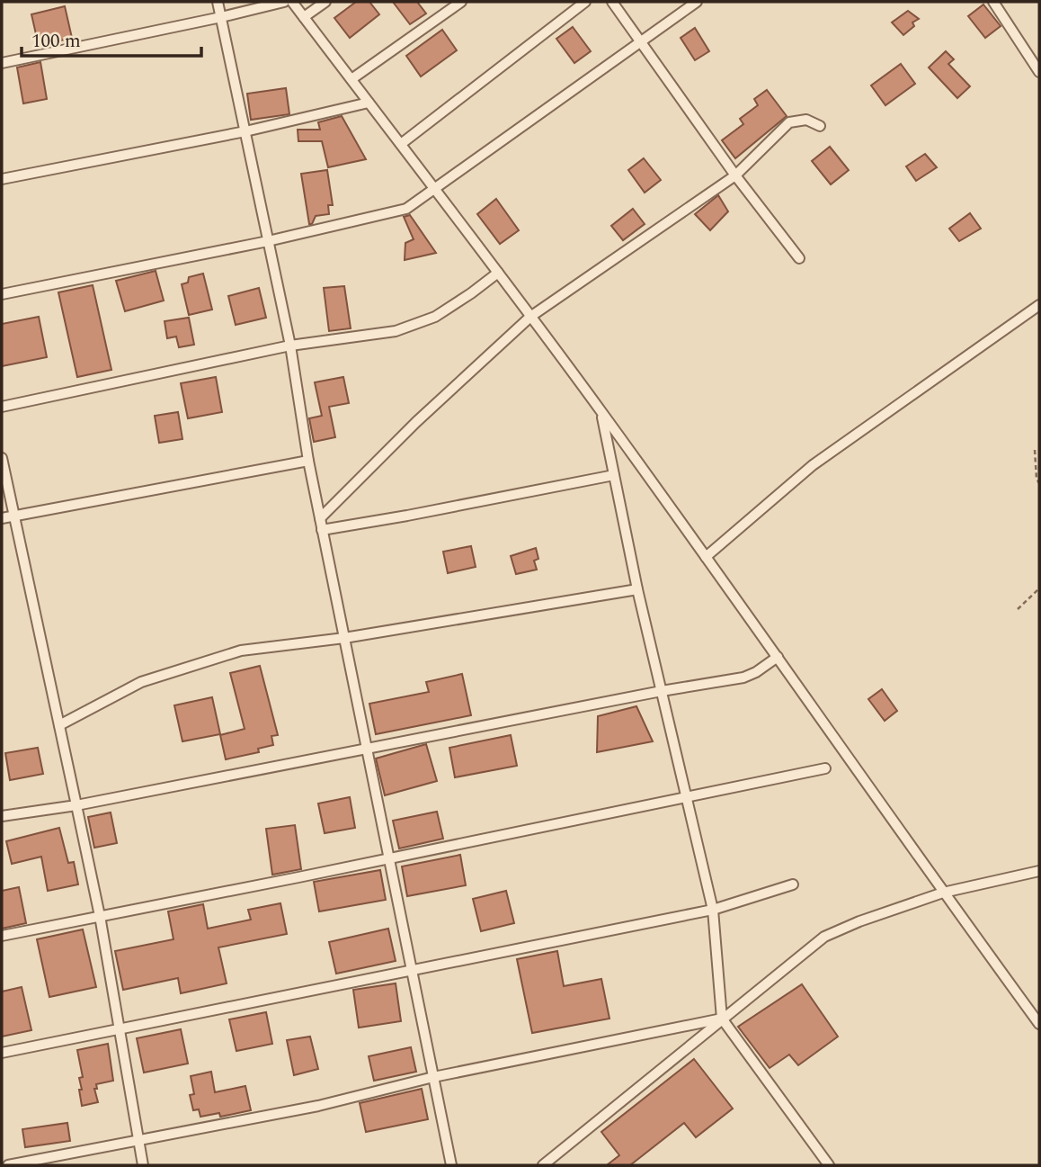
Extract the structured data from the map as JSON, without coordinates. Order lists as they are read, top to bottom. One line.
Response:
{"scale_bar":"100 m"}
